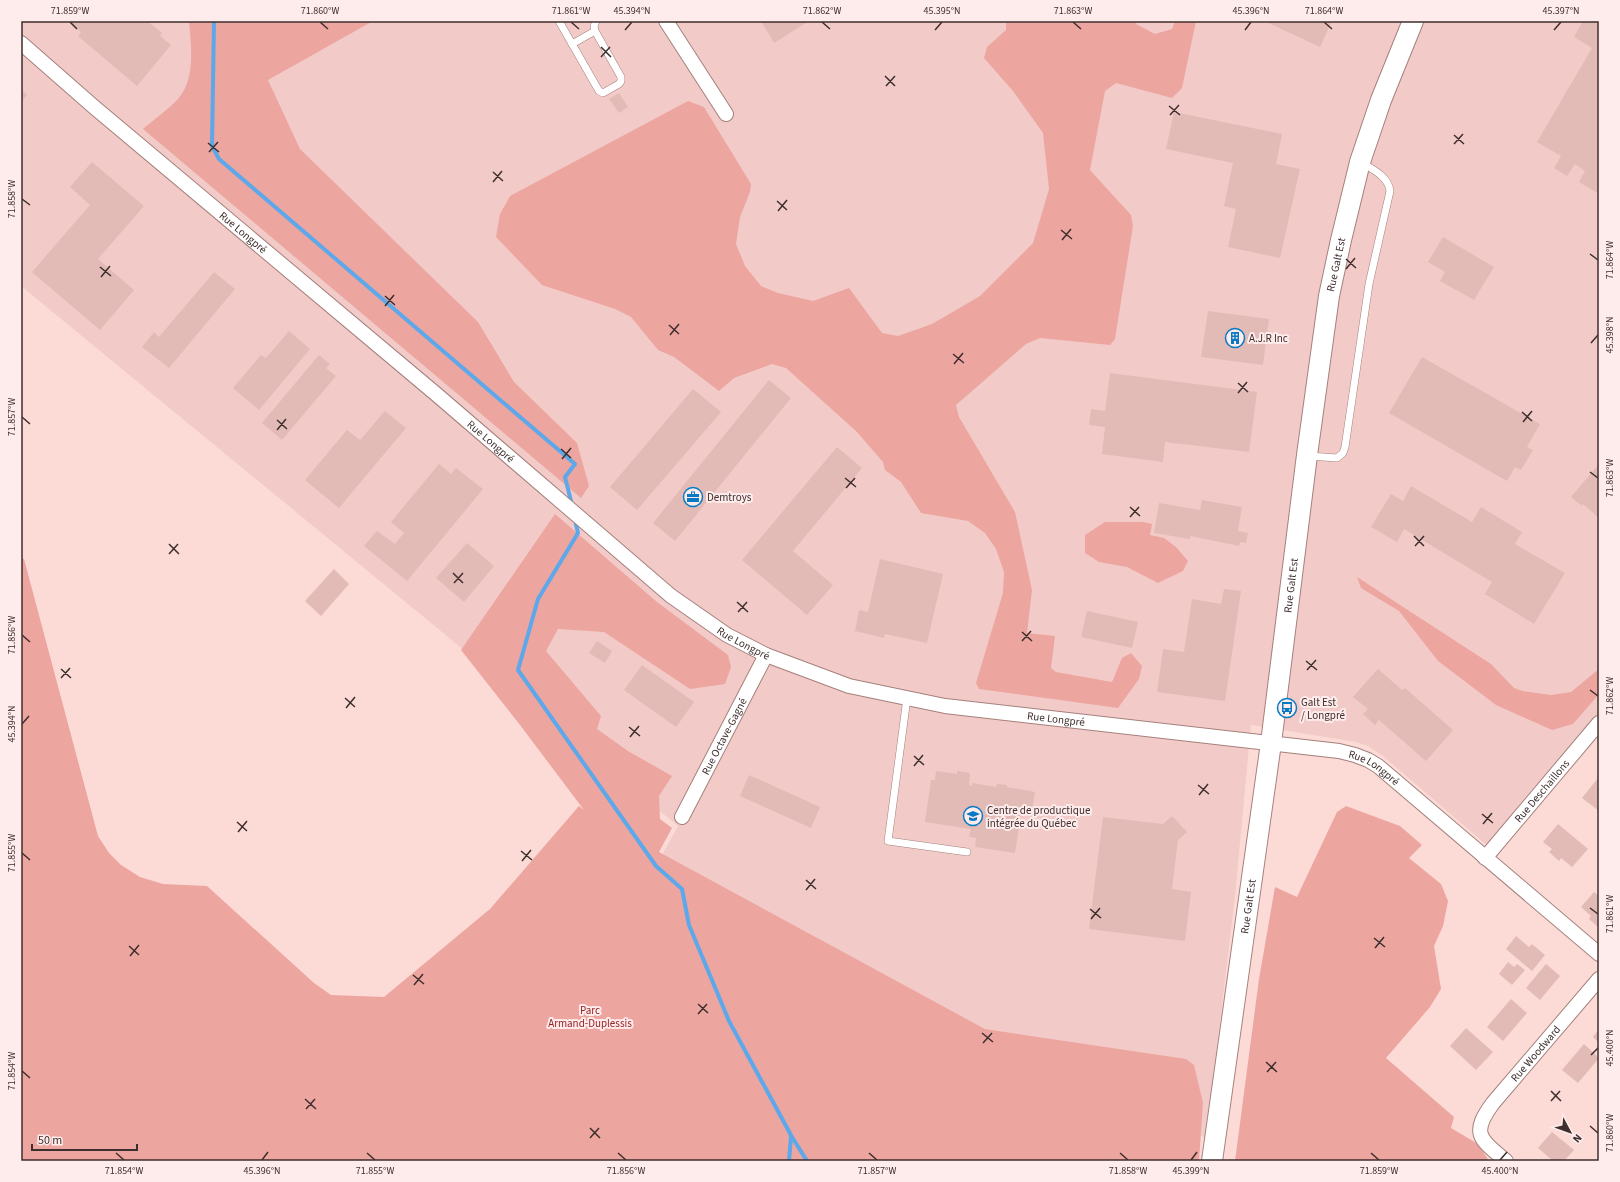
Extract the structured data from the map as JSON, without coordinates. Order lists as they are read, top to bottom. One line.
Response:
{"streets":{"street":["Rue Longpré","Rue Galt Est","Rue Octave-Gagné","Rue Deschaillons","Rue Woodward"]},"crossings":[["Rue Longpré","Rue Galt Est"],["Rue Longpré","Rue Octave-Gagné"],["Rue Longpré","Rue Deschaillons"]],"parks":["Parc Armand-Duplessis"],"places":{"building":["A.J.R Inc"],"office":["Demtroys"],"bus stop":["Galt Est / Longpré"],"school or university":["Centre de productique intégrée du Québec"]},"scale_bar":"50 m","north":"bottom right","coordinates":["71.859°W","71.860°W","71.861°W","45.394°N","71.862°W","45.395°N","71.863°W","45.396°N","71.864°W","45.397°N","71.858°W","45.398°N","71.857°W","71.856°W","71.855°W","45.400°N","71.854°W","45.399°N"]}
